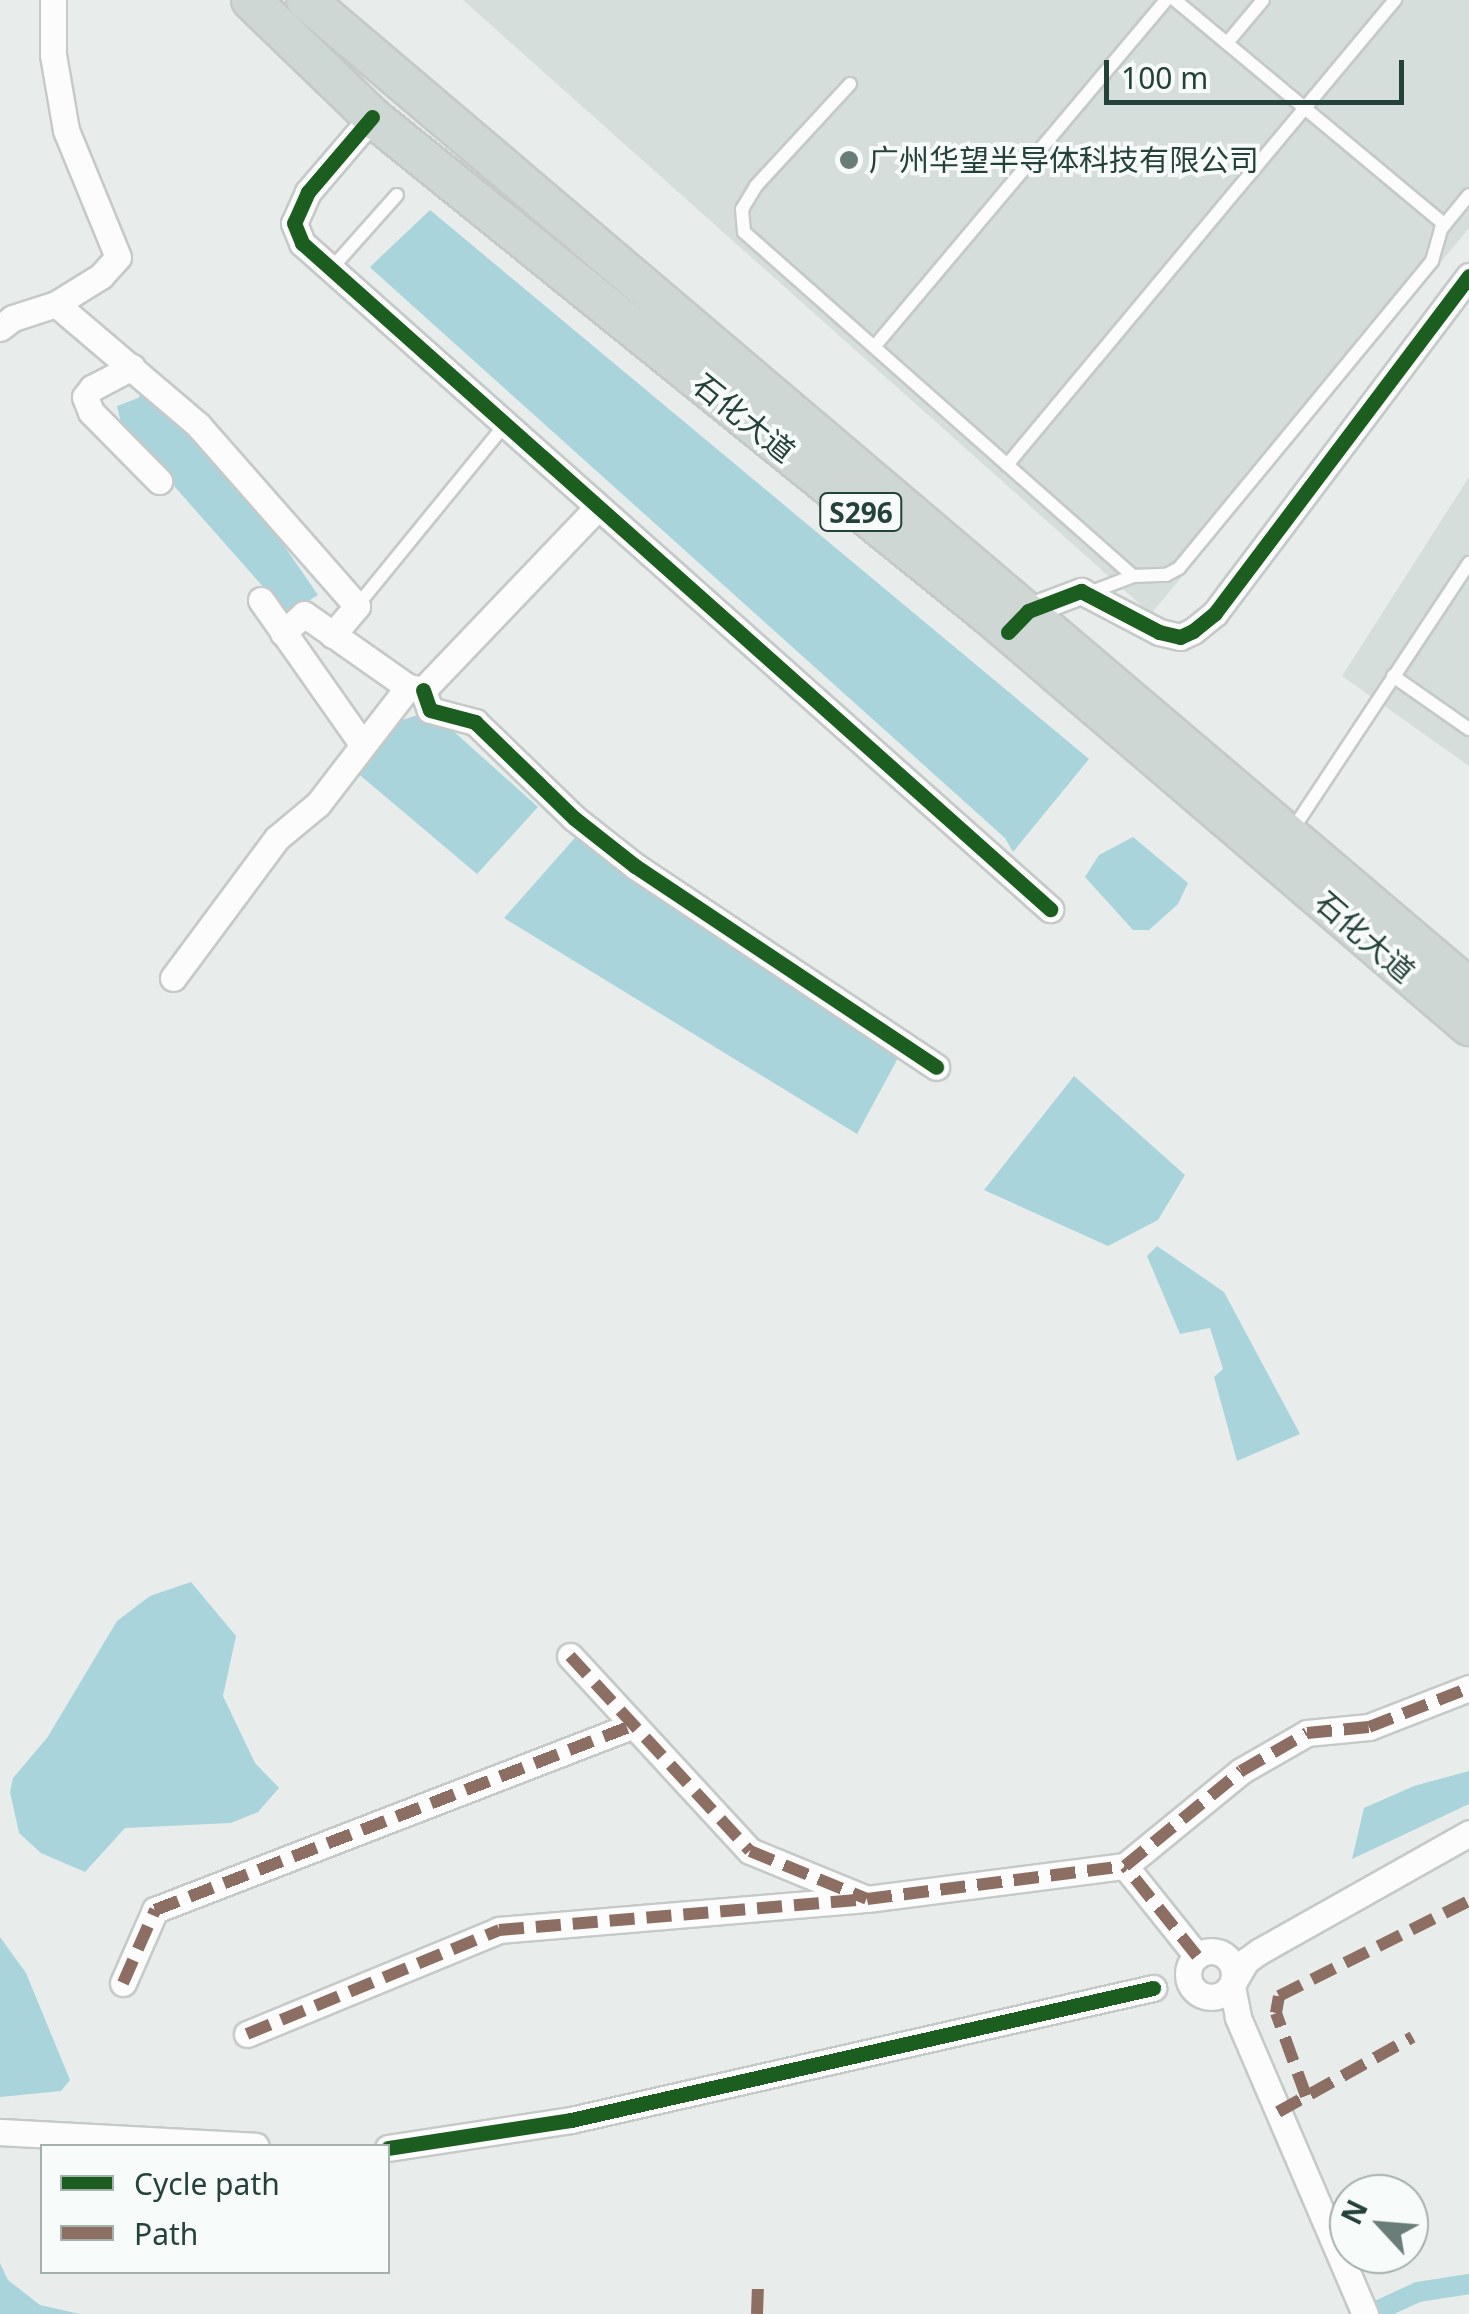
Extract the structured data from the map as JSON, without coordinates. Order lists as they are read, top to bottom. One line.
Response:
{"streets":{"main road":["石化大道","S296"]},"places":["广州华望半导体科技有限公司"],"legend":["Cycle path","Path"],"scale_bar":"100 m","north":"top left"}
